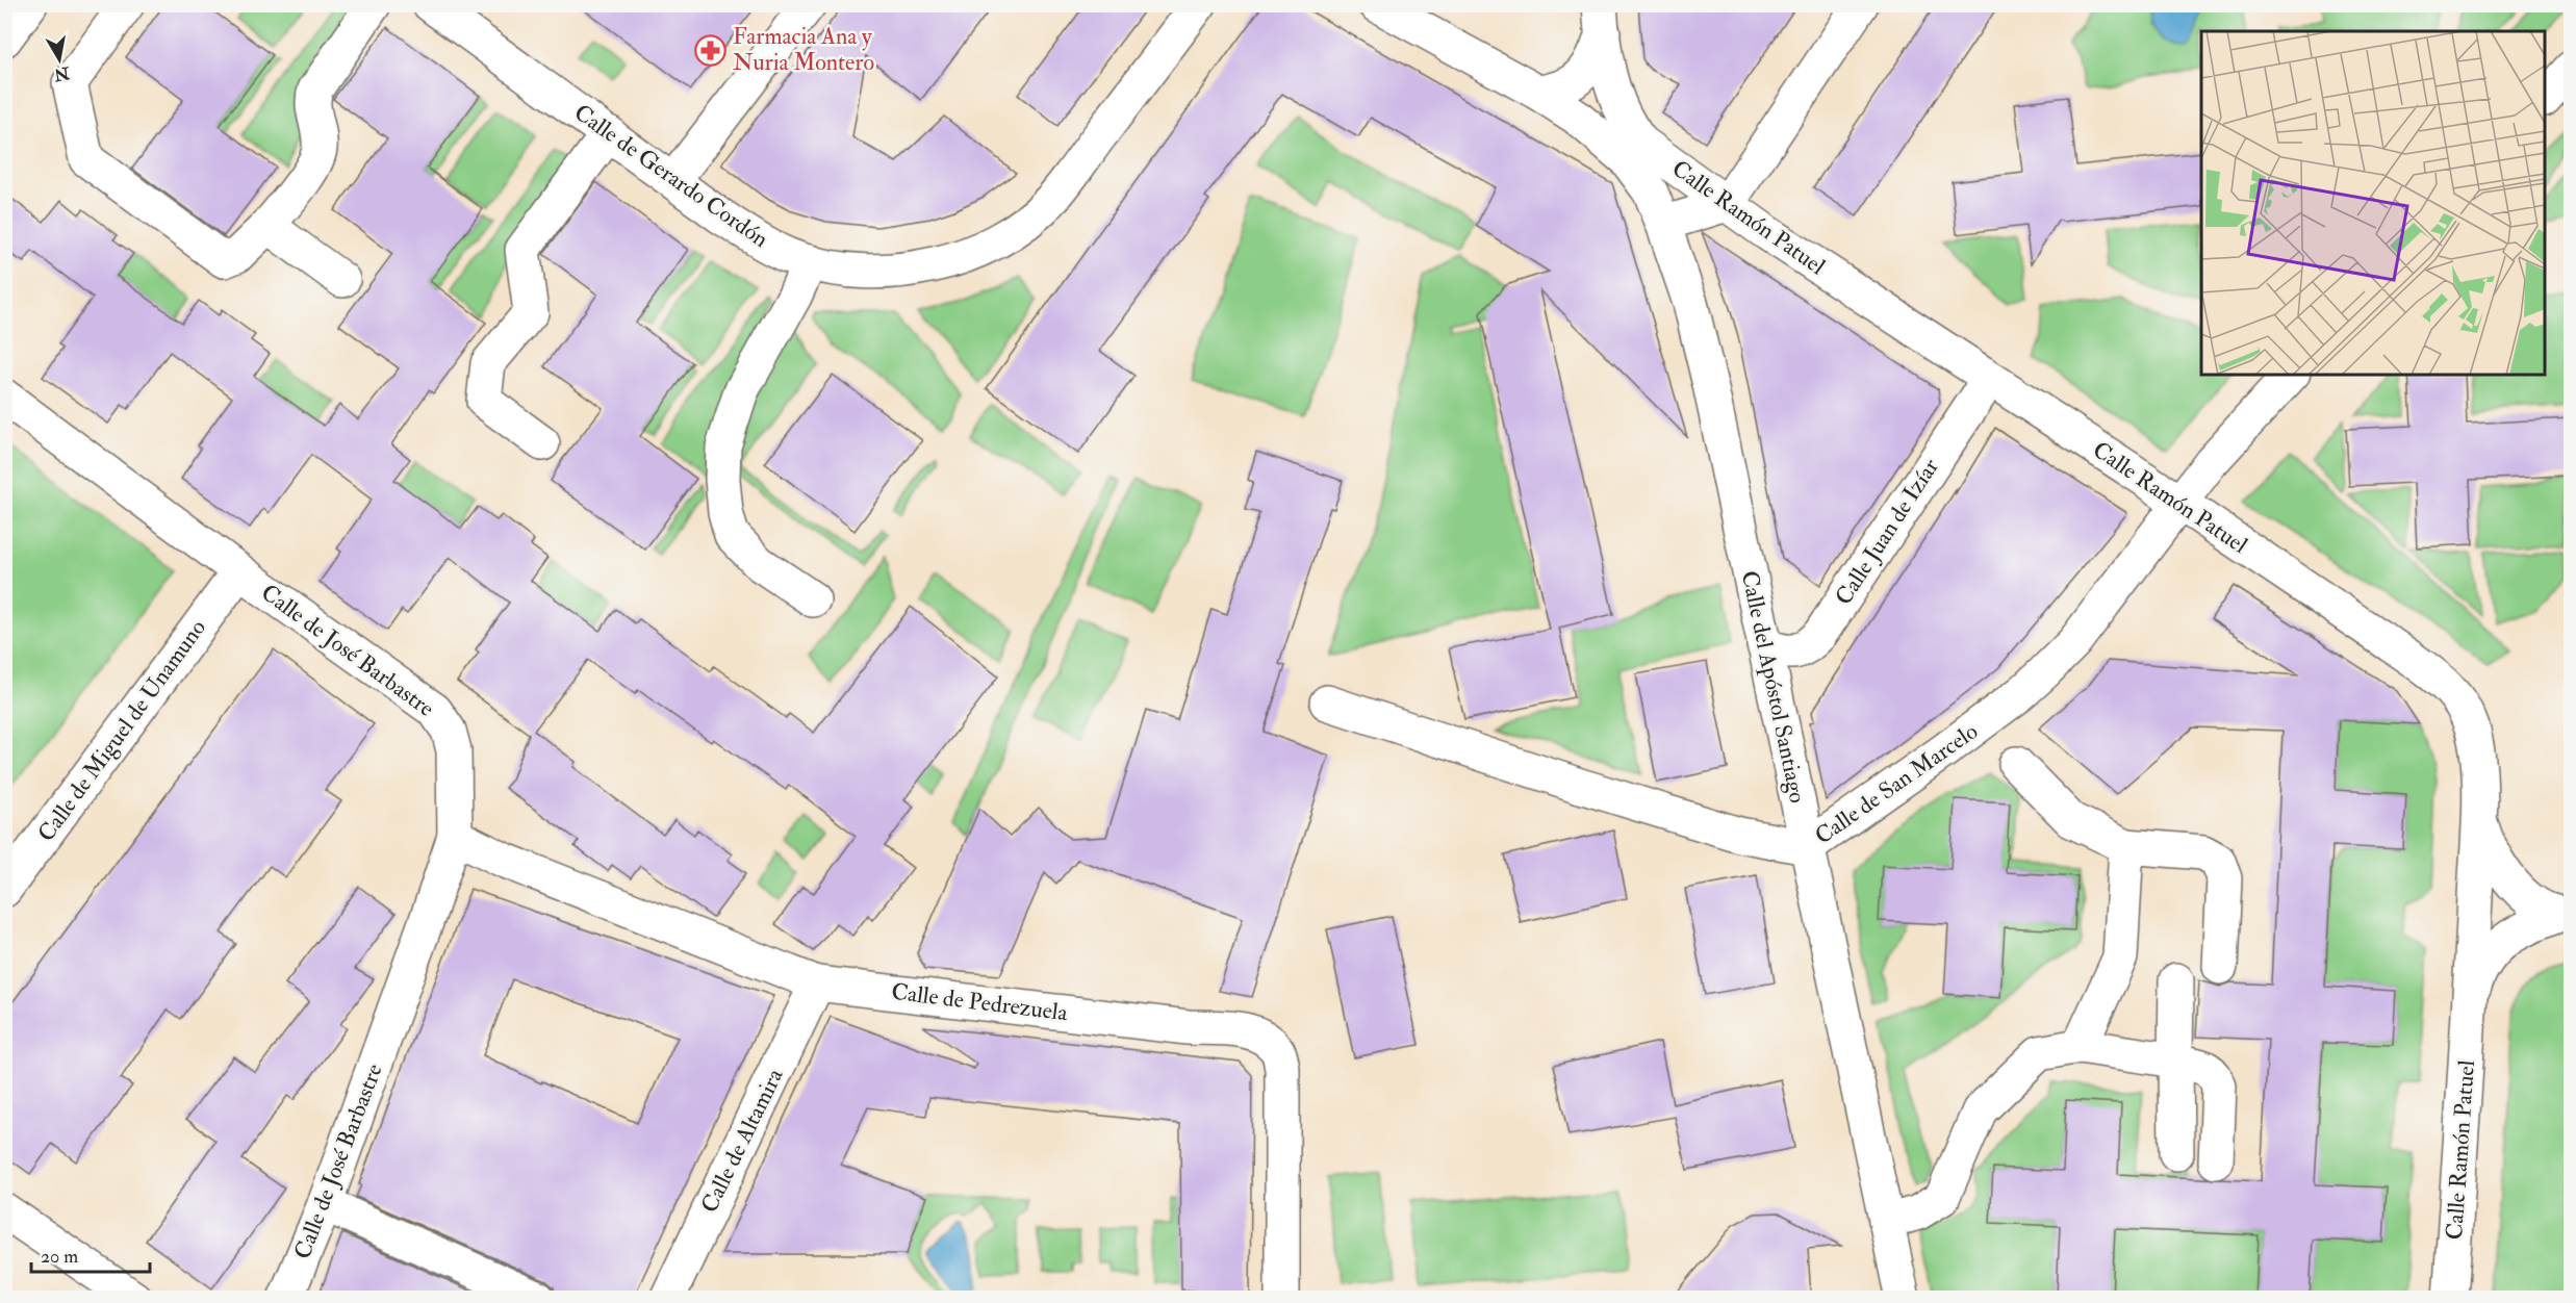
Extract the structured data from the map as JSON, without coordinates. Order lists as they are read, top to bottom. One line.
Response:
{"streets":{"street":["Calle de Gerardo Cordón","Calle Ramón Patuel","Calle Juan de Izíar","Calle de José Barbastre","Calle del Apóstol Santiago","Calle de Miguel de Unamuno","Calle de San Marcelo","Calle de Pedrezuela","Calle de Altamira"]},"crossings":[["Calle Ramón Patuel","Calle Juan de Izíar"],["Calle Ramón Patuel","Calle de San Marcelo"],["Calle Juan de Izíar","Calle del Apóstol Santiago"],["Calle de José Barbastre","Calle de Miguel de Unamuno"],["Calle de José Barbastre","Calle de Pedrezuela"],["Calle del Apóstol Santiago","Calle de San Marcelo"],["Calle de Pedrezuela","Calle de Altamira"]],"places":{"pharmacy":["Farmacia Ana y Nuria Montero"]},"scale_bar":"20 m","north":"bottom"}
